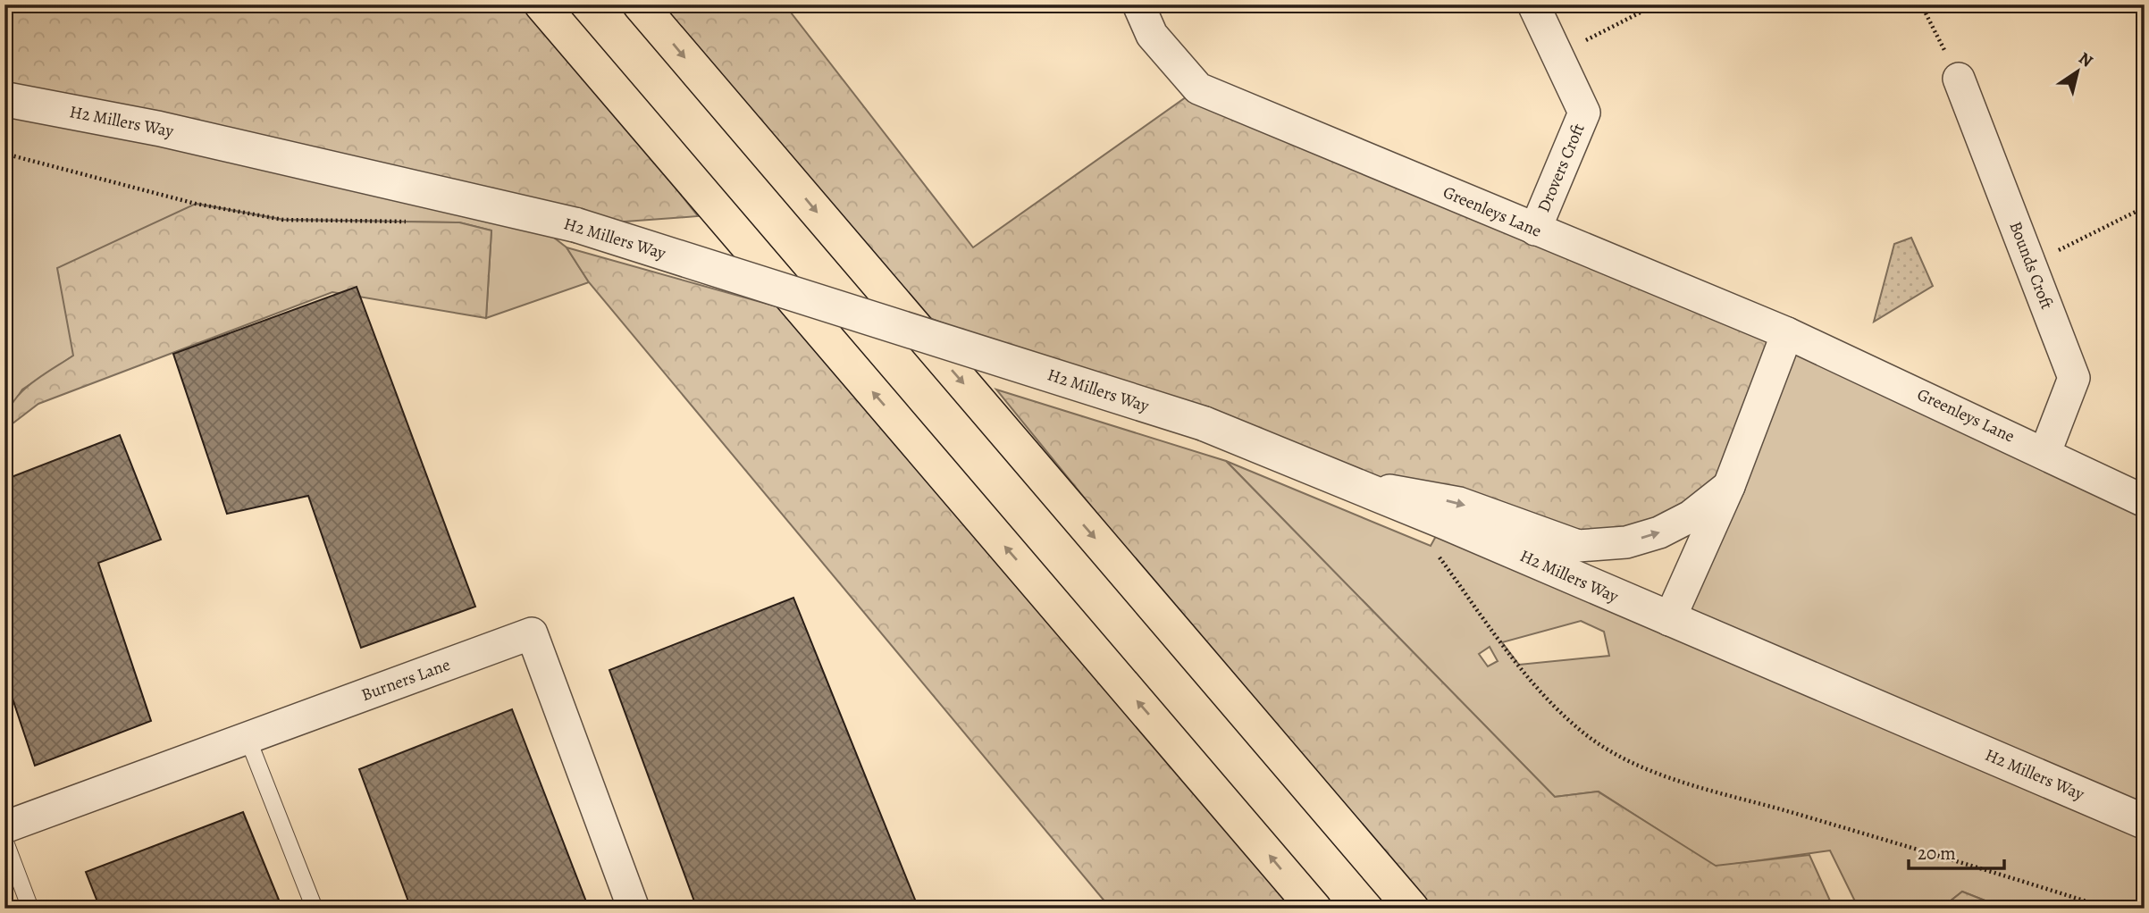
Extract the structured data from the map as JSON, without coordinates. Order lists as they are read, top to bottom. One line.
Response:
{"streets":{"street":["H2 Millers Way","Drovers Croft","Greenleys Lane","Bounds Croft","Burners Lane"]},"crossings":[["Drovers Croft","Greenleys Lane"],["Greenleys Lane","Bounds Croft"]],"scale_bar":"20 m","north":"top right"}
